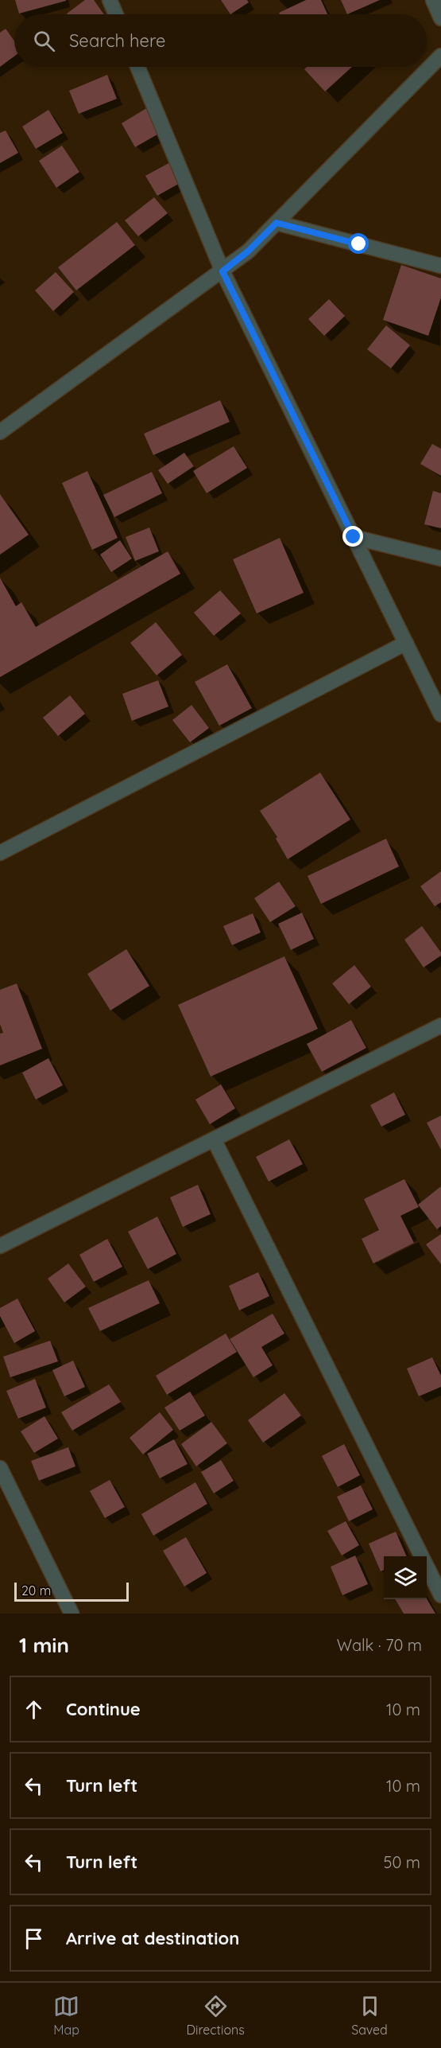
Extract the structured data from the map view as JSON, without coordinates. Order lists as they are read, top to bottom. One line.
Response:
{"scale_bar":"20 m","page":{"search":"Search here","scale":"20 m","heading":["1 min","Walk · 70 m"],"list":[["Continue","10 m"],["Turn left","10 m"],["Turn left","50 m"],"Arrive at destination"],"nav":["Map","Directions","Saved"]}}
